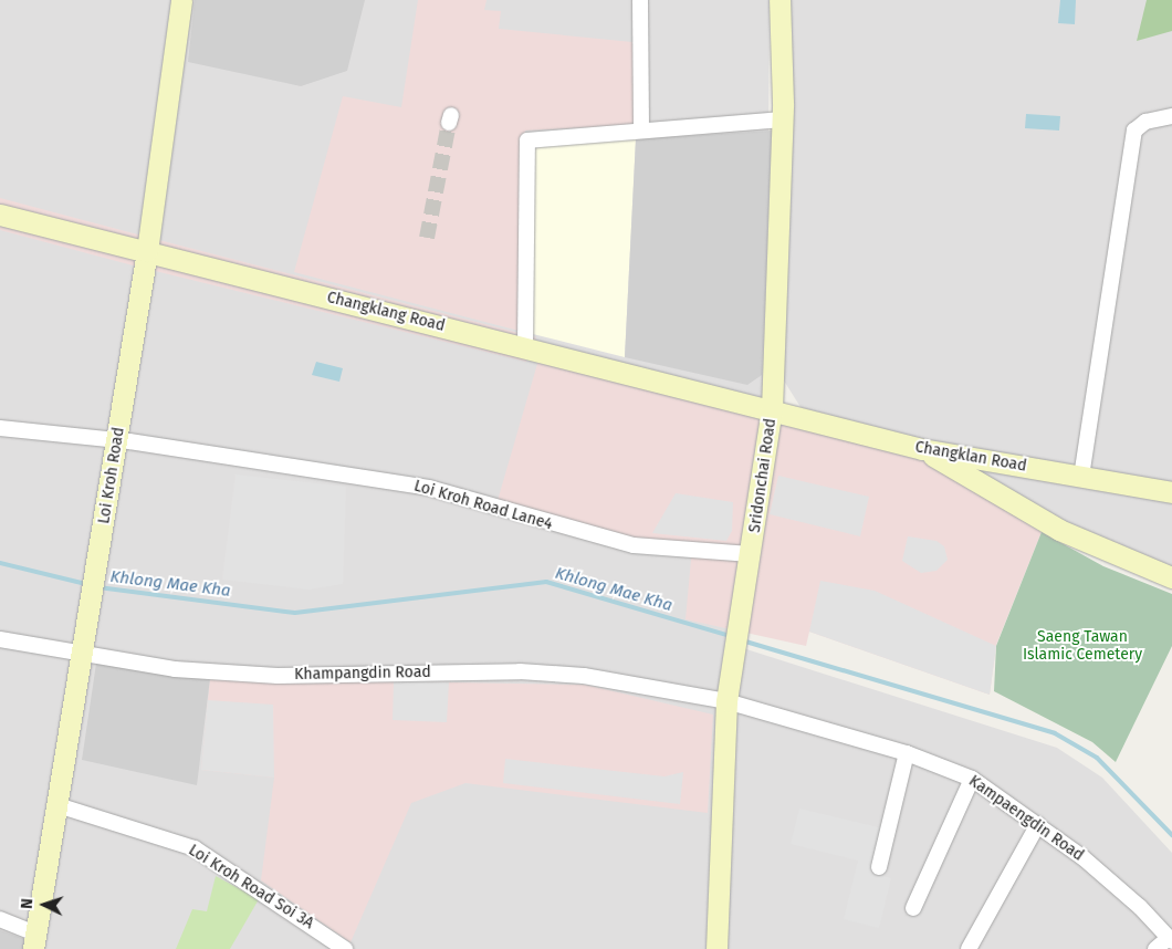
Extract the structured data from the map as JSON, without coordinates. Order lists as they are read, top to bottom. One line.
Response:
{"streets":{"street":["Changklang Road","Changklan Road","Loi Kroh Road","Sridonchai Road","Loi Kroh Road Lane4","Khampangdin Road","Kampaengdin Road","Loi Kroh Road Soi 3A"]},"crossings":[["Changklang Road","Changklan Road"],["Changklang Road","Loi Kroh Road"],["Changklang Road","Sridonchai Road"],["Changklan Road","Sridonchai Road"],["Loi Kroh Road","Loi Kroh Road Lane4"],["Loi Kroh Road","Khampangdin Road"],["Loi Kroh Road","Loi Kroh Road Soi 3A"],["Sridonchai Road","Loi Kroh Road Lane4"],["Sridonchai Road","Khampangdin Road"],["Sridonchai Road","Kampaengdin Road"],["Khampangdin Road","Kampaengdin Road"]],"water":["Khlong Mae Kha"],"parks":["Saeng Tawan Islamic Cemetery"],"north":"left"}
